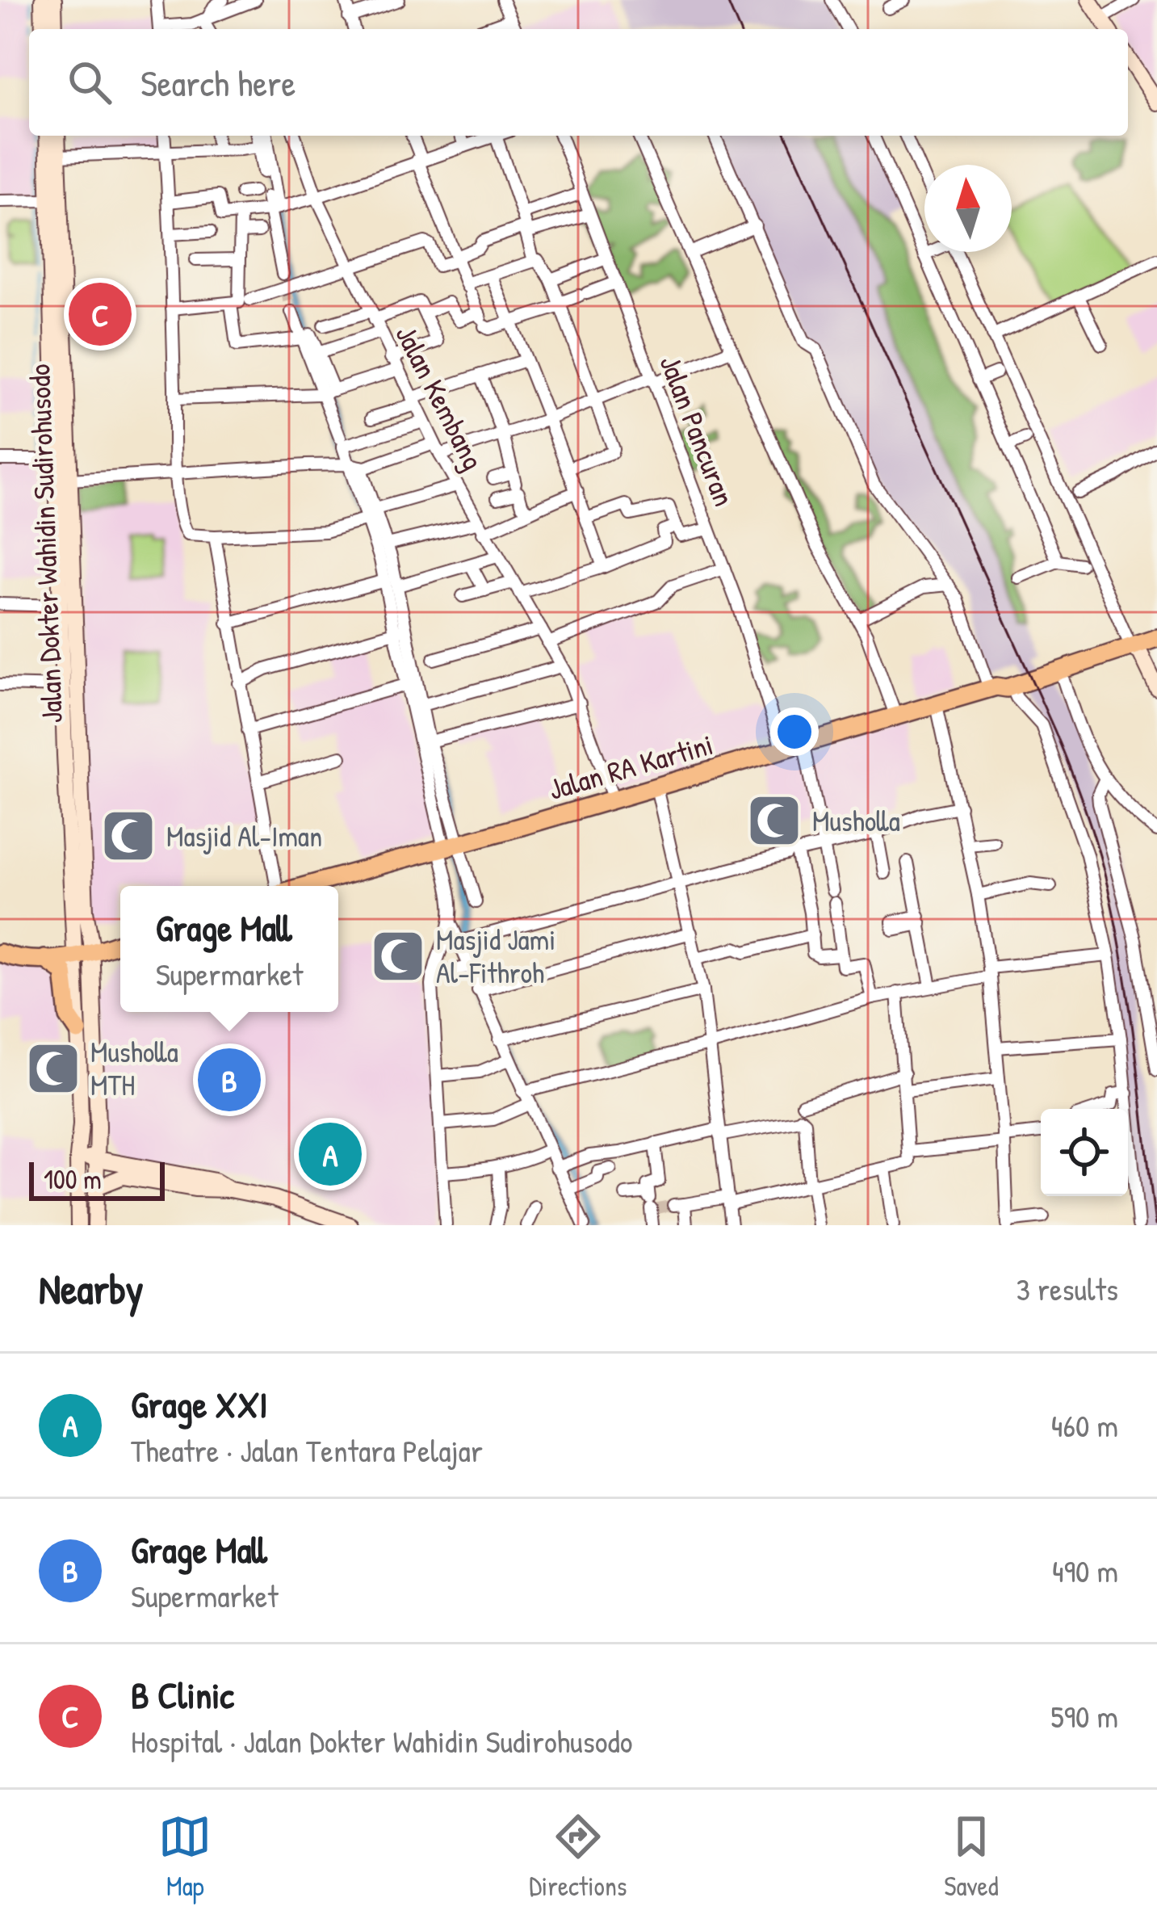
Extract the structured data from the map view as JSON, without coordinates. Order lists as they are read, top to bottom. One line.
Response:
{"streets":{"main road":["Jalan Dokter Wahidin Sudirohusodo","Jalan RA Kartini"],"street":["Jalan Kembang","Jalan Pancuran"]},"crossings":[["Jalan Kembang","Jalan RA Kartini"],["Jalan Pancuran","Jalan RA Kartini"]],"places":{"mosque":["Musholla","Masjid Al-Iman","Masjid Jami Al-Fithroh","Musholla MTH"]},"scale_bar":"100 m","north":"top","page":{"search":"Search here","pins":["C","B","A"],"popup":["Grage Mall","Supermarket"],"scale":"100 m","heading":["Nearby","3 results"],"list":[{"mark":"A","name":"Grage XXI","note":"Theatre · Jalan Tentara Pelajar","value":"460 m"},{"mark":"B","name":"Grage Mall","note":"Supermarket","value":"490 m"},{"mark":"C","name":"B Clinic","note":"Hospital · Jalan Dokter Wahidin Sudirohusodo","value":"590 m"}],"nav":["Map","Directions","Saved"]}}
